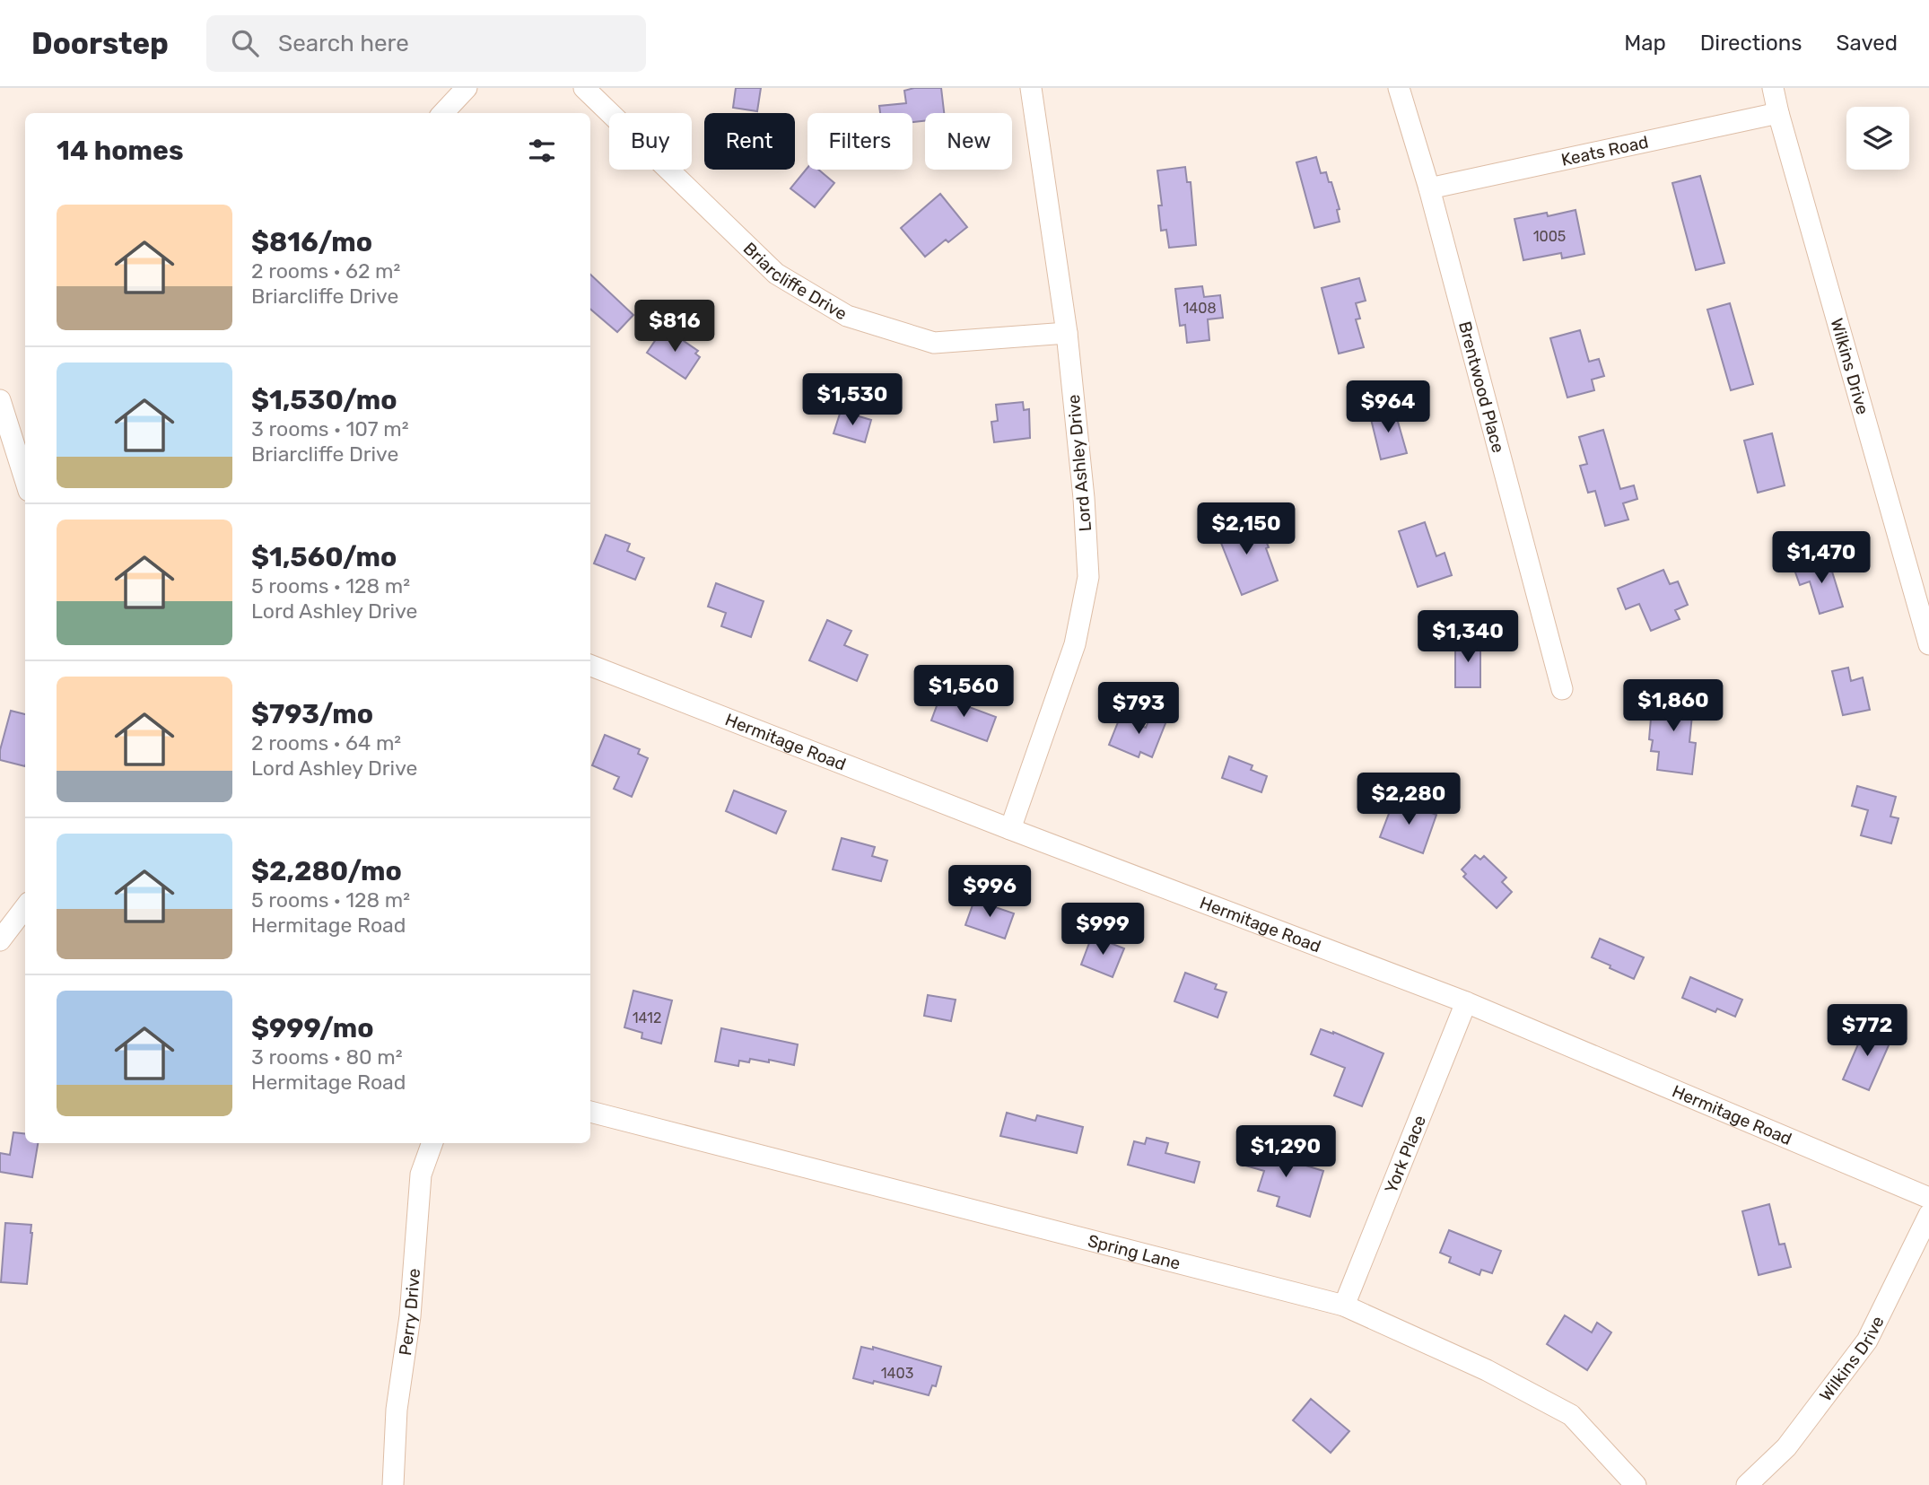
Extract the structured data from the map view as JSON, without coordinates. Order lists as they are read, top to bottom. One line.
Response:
{"streets":{"street":["Keats Road","Briarcliffe Drive","Wilkins Drive","Brentwood Place","Lord Ashley Drive","Hermitage Road","York Place","Spring Lane","Perry Drive"]},"crossings":[["Keats Road","Wilkins Drive"],["Keats Road","Brentwood Place"],["Briarcliffe Drive","Lord Ashley Drive"],["Lord Ashley Drive","Hermitage Road"],["Hermitage Road","York Place"],["York Place","Spring Lane"]],"house_numbers":["1005","1408","1412","1403"],"page":{"header":"Doorstep","search":"Search here","nav":["Map","Directions","Saved"],"chip":["Buy","Rent","Filters","New"],"heading":"14 homes","list":[{"name":"$816/mo","note":"2 rooms · 62 m² · Briarcliffe Drive"},{"name":"$1,530/mo","note":"3 rooms · 107 m² · Briarcliffe Drive"},{"name":"$1,560/mo","note":"5 rooms · 128 m² · Lord Ashley Drive"},{"name":"$793/mo","note":"2 rooms · 64 m² · Lord Ashley Drive"},{"name":"$2,280/mo","note":"5 rooms · 128 m² · Hermitage Road"},{"name":"$999/mo","note":"3 rooms · 80 m² · Hermitage Road"}],"price":["$816","$1,530","$964","$2,150","$1,470","$1,340","$1,560","$1,860","$793","$2,280","$996","$999","$772","$1,290"]}}
